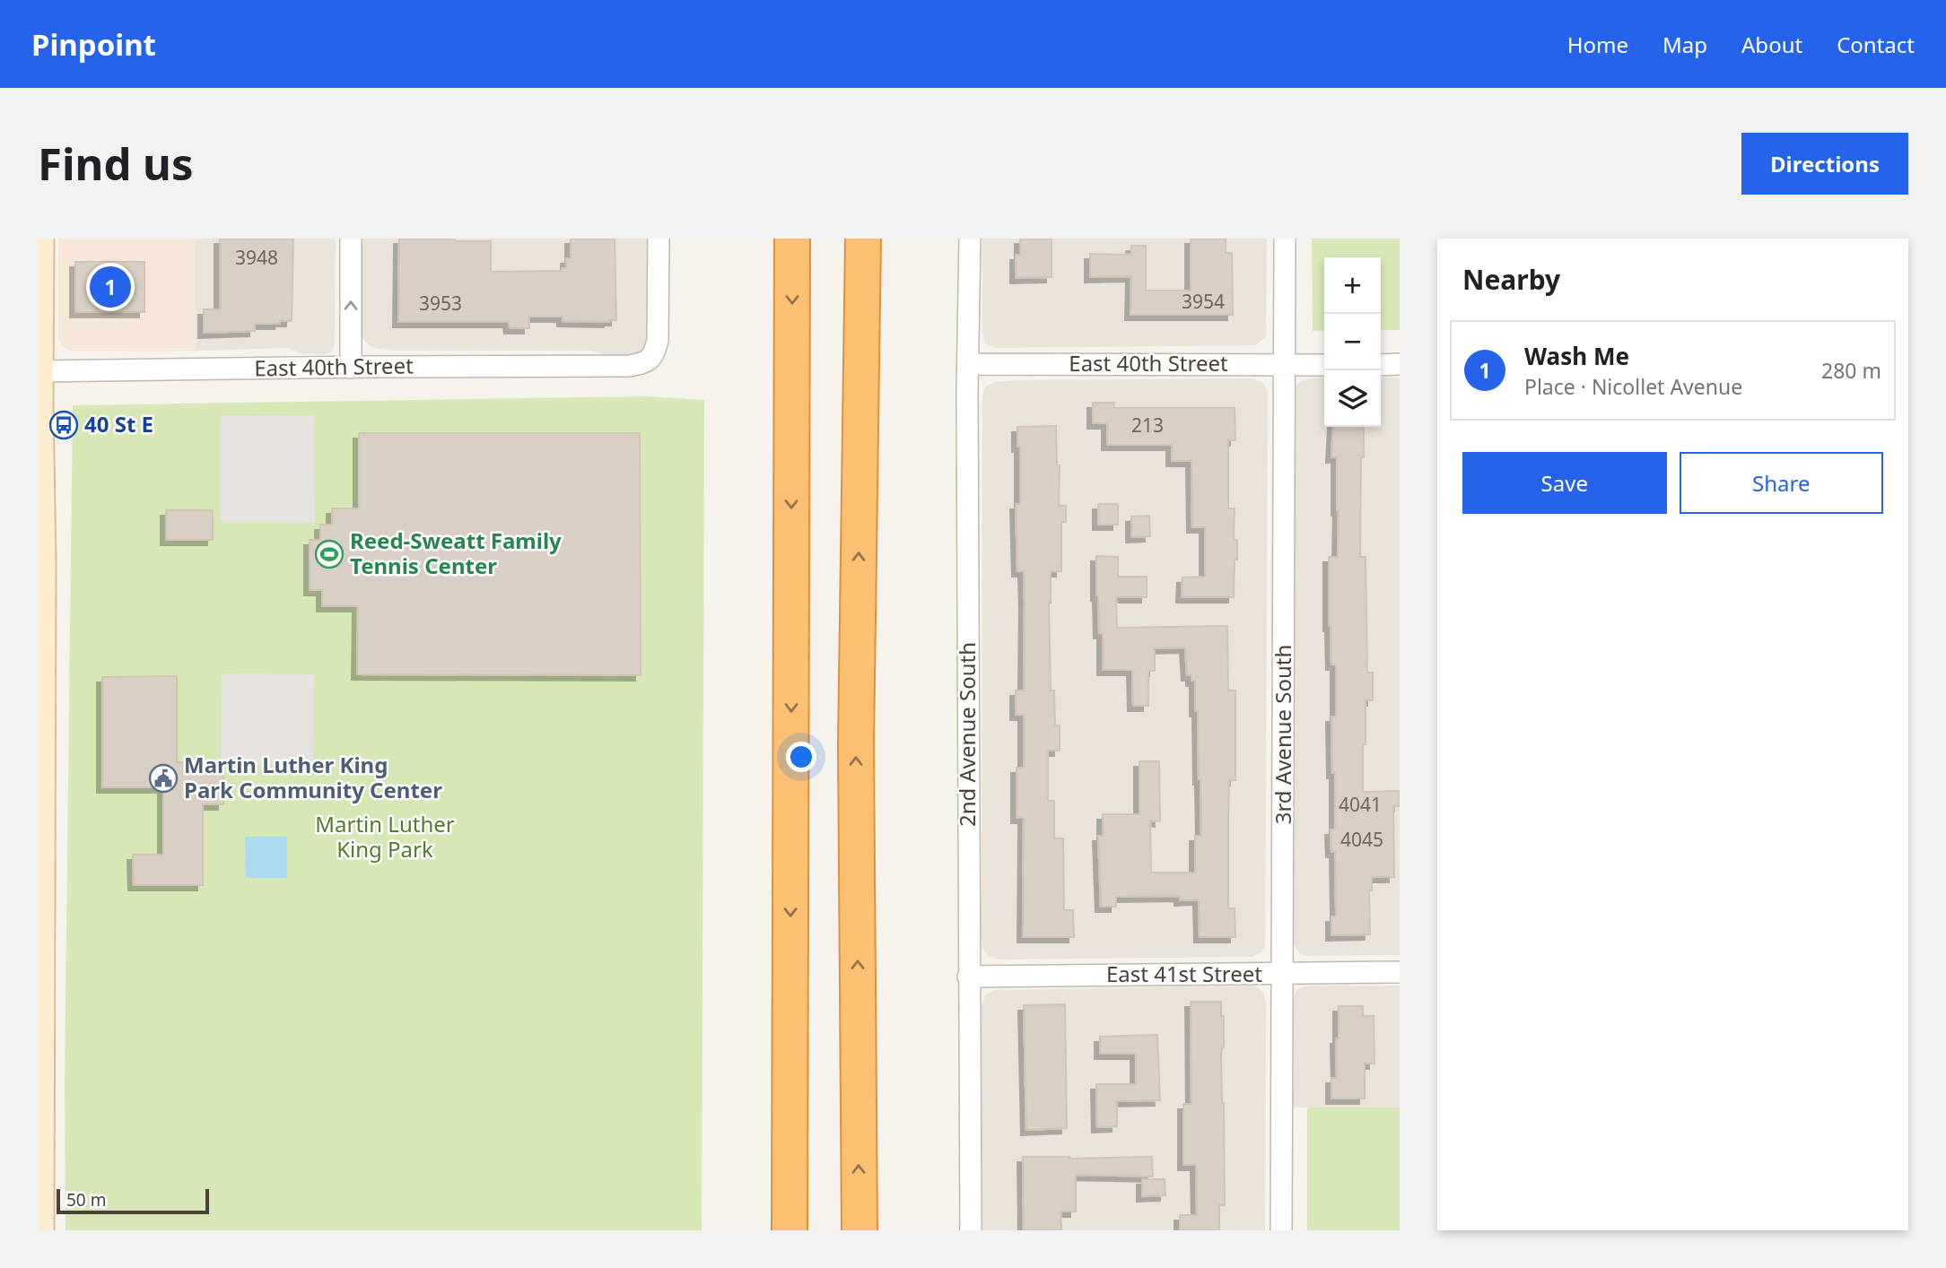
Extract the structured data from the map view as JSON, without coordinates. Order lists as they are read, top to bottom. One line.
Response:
{"streets":{"street":["East 40th Street","2nd Avenue South","3rd Avenue South","East 41st Street"]},"crossings":[["East 40th Street","2nd Avenue South"],["East 40th Street","3rd Avenue South"],["2nd Avenue South","East 41st Street"],["3rd Avenue South","East 41st Street"]],"parks":["Martin Luther King Park"],"places":{"bus stop":["40 St E"],"sports":["Reed-Sweatt Family Tennis Center"],"public building":["Martin Luther King Park Community Center"]},"house_numbers":["3948","3954","3953","213","4041","4045"],"scale_bar":"50 m","page":{"header":"Pinpoint","nav":["Home","Map","About","Contact"],"buttons":["Directions",["Save","Share"]],"title":"Find us","heading":"Nearby","map_buttons":["+","−"],"pins":"1","list":[{"mark":"1","name":"Wash Me","note":"Place · Nicollet Avenue","value":"280 m"}],"scale":"50 m"}}
